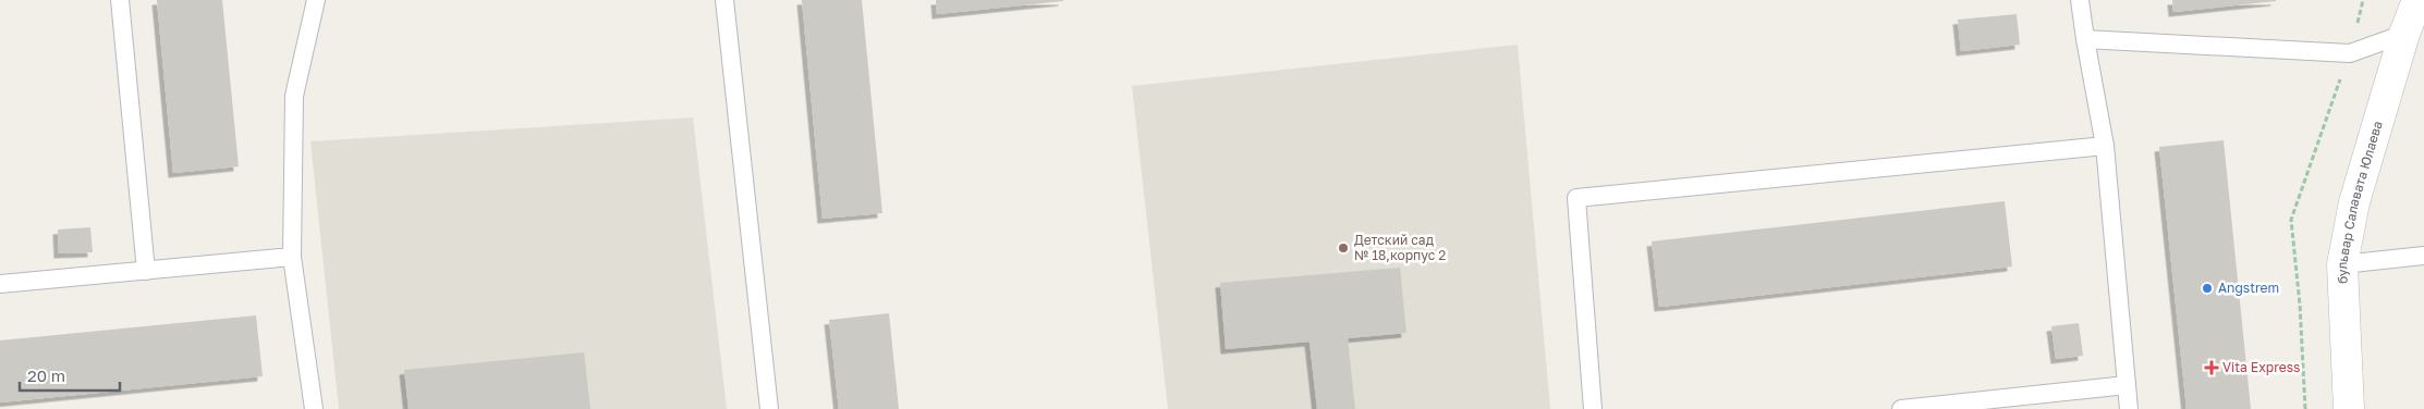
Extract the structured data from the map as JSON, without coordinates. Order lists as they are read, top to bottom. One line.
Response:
{"streets":{"street":["бульвар Салавата Юлаева"]},"places":{"other":["Детский сад № 18,корпус 2","Angstrem"],"health":["Vita Express"]},"scale_bar":"20 m"}
